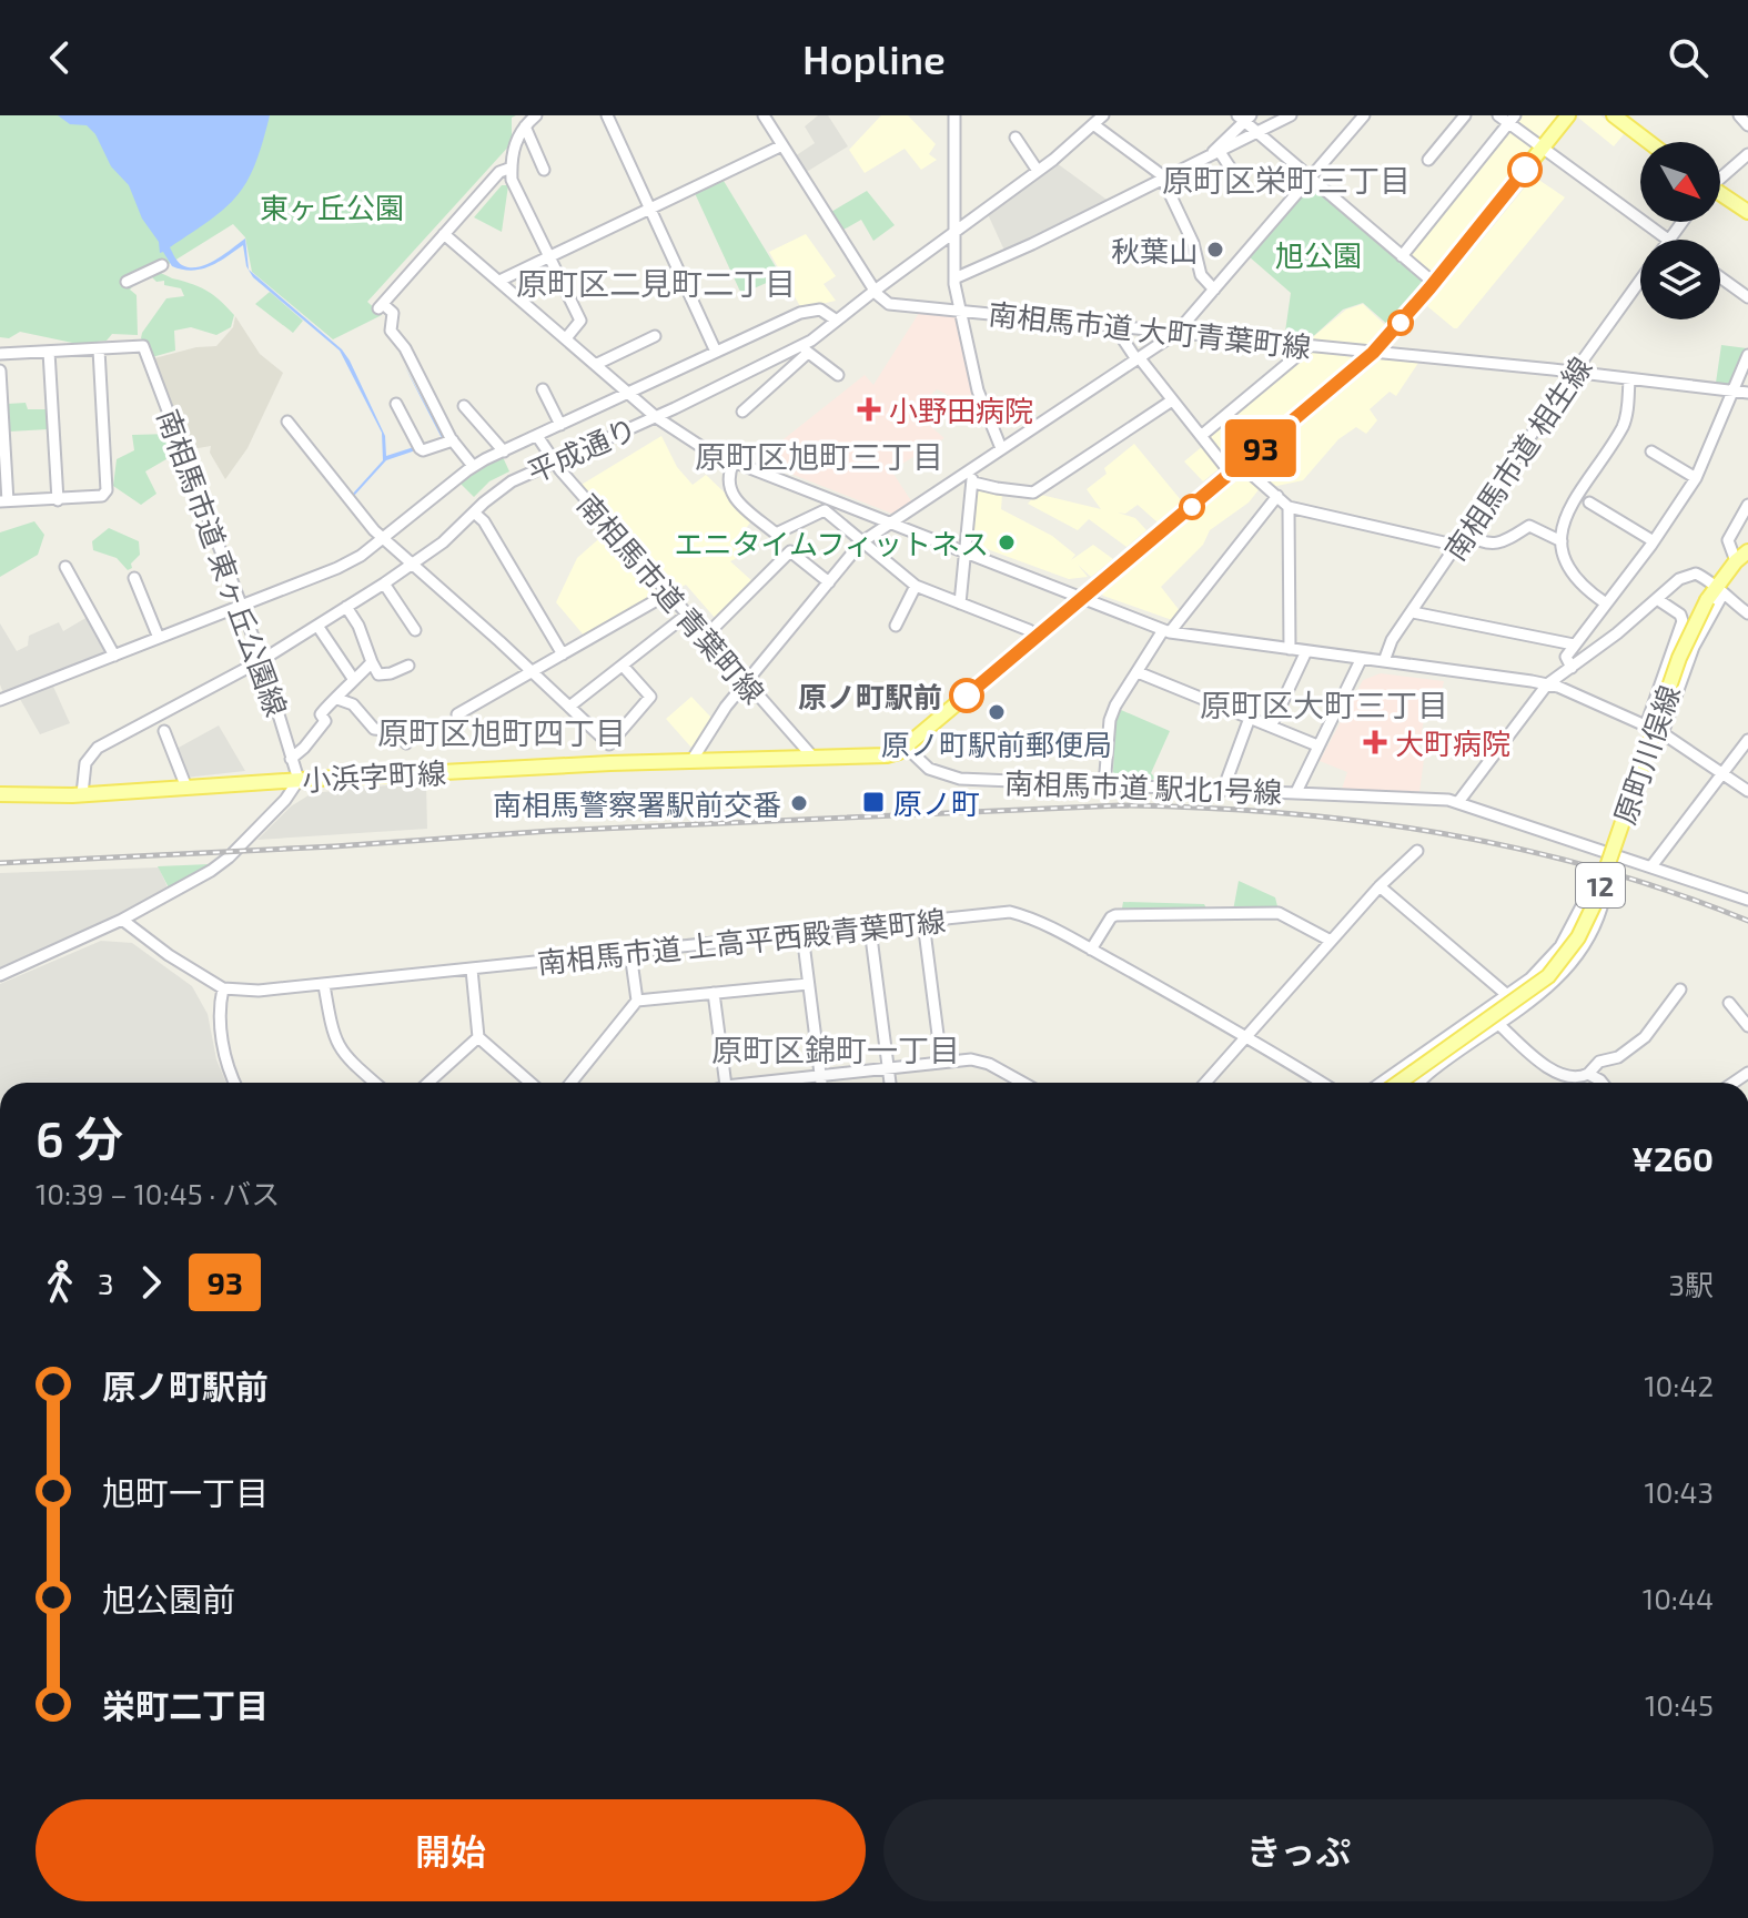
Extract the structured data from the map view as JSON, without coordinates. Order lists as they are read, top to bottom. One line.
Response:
{"streets":{"main road":["原町川俣線","小浜字町線","12"],"street":["南相馬市道 大町青葉町線","平成通り","南相馬市道 相生線","南相馬市道 東ヶ丘公園線","南相馬市道 青葉町線","南相馬市道 駅北1号線","南相馬市道 上高平西殿青葉町線"]},"crossings":[["南相馬市道 大町青葉町線","平成通り"],["南相馬市道 大町青葉町線","南相馬市道 相生線"],["平成通り","南相馬市道 東ヶ丘公園線"],["平成通り","南相馬市道 青葉町線"],["平成通り","小浜字町線"],["南相馬市道 東ヶ丘公園線","小浜字町線"],["南相馬市道 青葉町線","小浜字町線"],["小浜字町線","南相馬市道 駅北1号線"]],"districts":["原町区栄町三丁目","原町区二見町二丁目","原町区旭町三丁目","原町区大町三丁目","原町区旭町四丁目","原町区錦町一丁目"],"parks":["東ヶ丘公園","旭公園"],"places":{"other":["秋葉山","エニタイムフィットネス","原ノ町駅前","原ノ町駅前郵便局","南相馬警察署駅前交番"],"health":["小野田病院","大町病院"],"transit":["原ノ町"]},"lines":["bus line 93"],"north":"bottom right","page":{"header":"Hopline","on_map":"93","heading":["6 分","10:39 – 10:45 · バス","¥260"],"legs":["3","93","3駅"],"list":[{"name":"原ノ町駅前","value":"10:42"},{"name":"旭町一丁目","value":"10:43"},{"name":"旭公園前","value":"10:44"},{"name":"栄町二丁目","value":"10:45"}],"buttons":["開始","きっぷ"]}}
